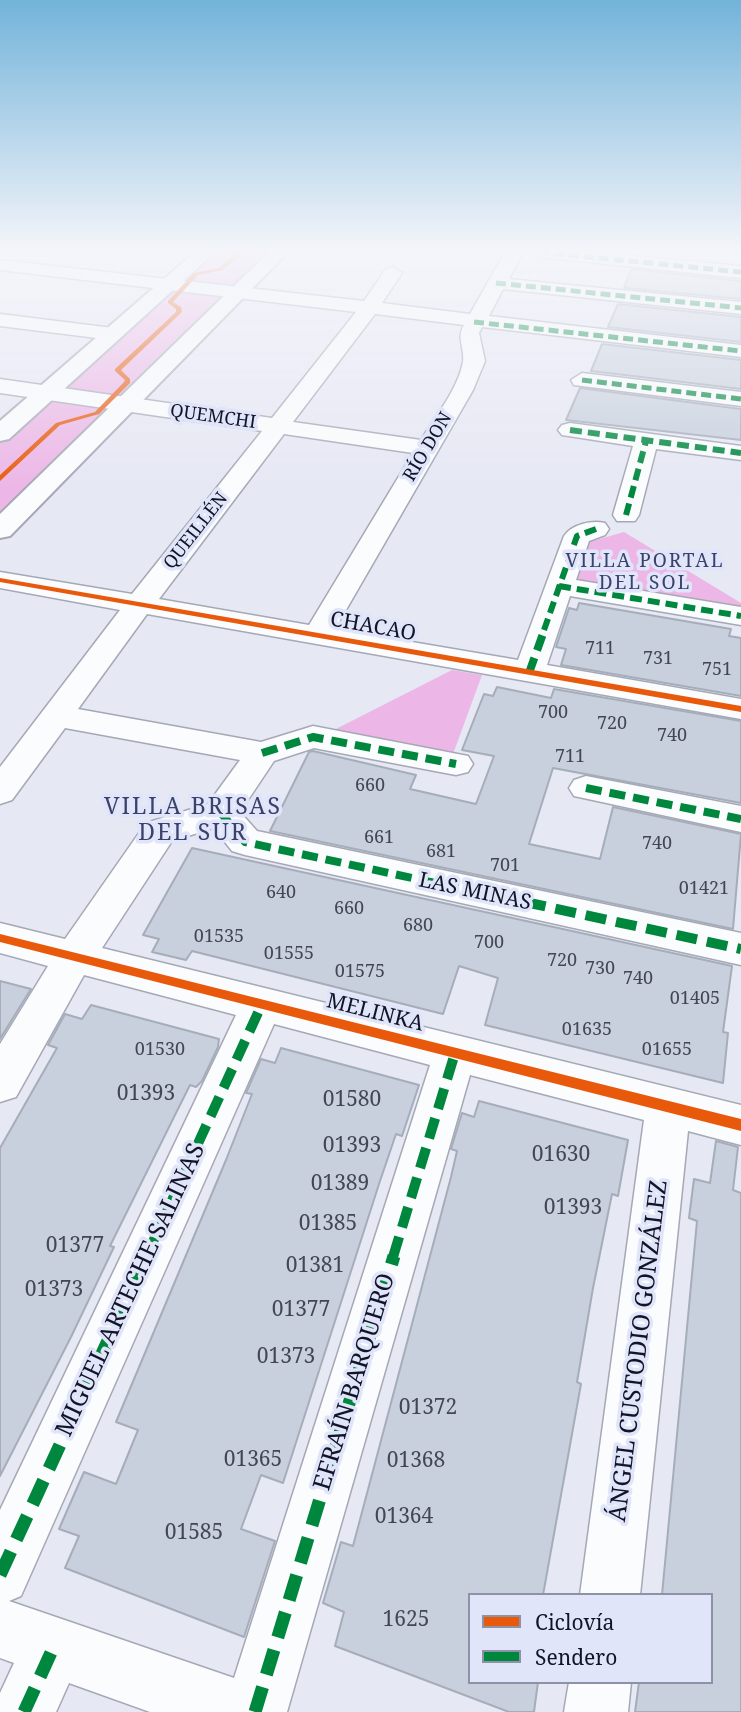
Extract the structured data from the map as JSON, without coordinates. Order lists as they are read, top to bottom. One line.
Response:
{"streets":{"street":["QUEMCHI","RÍO DON","QUEILLÉN","CHACAO","LAS MINAS","MELINKA","MIGUEL ARTECHE SALINAS","ÁNGEL CUSTODIO GONZÁLEZ","EFRAÍN BARQUERO"]},"crossings":[["QUEMCHI","RÍO DON"],["QUEMCHI","QUEILLÉN"],["RÍO DON","CHACAO"],["QUEILLÉN","CHACAO"],["MELINKA","MIGUEL ARTECHE SALINAS"],["MELINKA","ÁNGEL CUSTODIO GONZÁLEZ"],["MELINKA","EFRAÍN BARQUERO"]],"districts":["VILLA PORTAL DEL SOL","VILLA BRISAS DEL SUR"],"house_numbers":["711","731","751","700","720","740","711","660","661","740","681","701","01421","640","660","680","01535","700","01555","720","730","01575","740","01405","01635","01530","01655","01393","01580","01393","01630","01389","01393","01385","01377","01381","01373","01377","01373","01372","01365","01368","01364","01585","1625"],"legend":["Ciclovía","Sendero"]}
